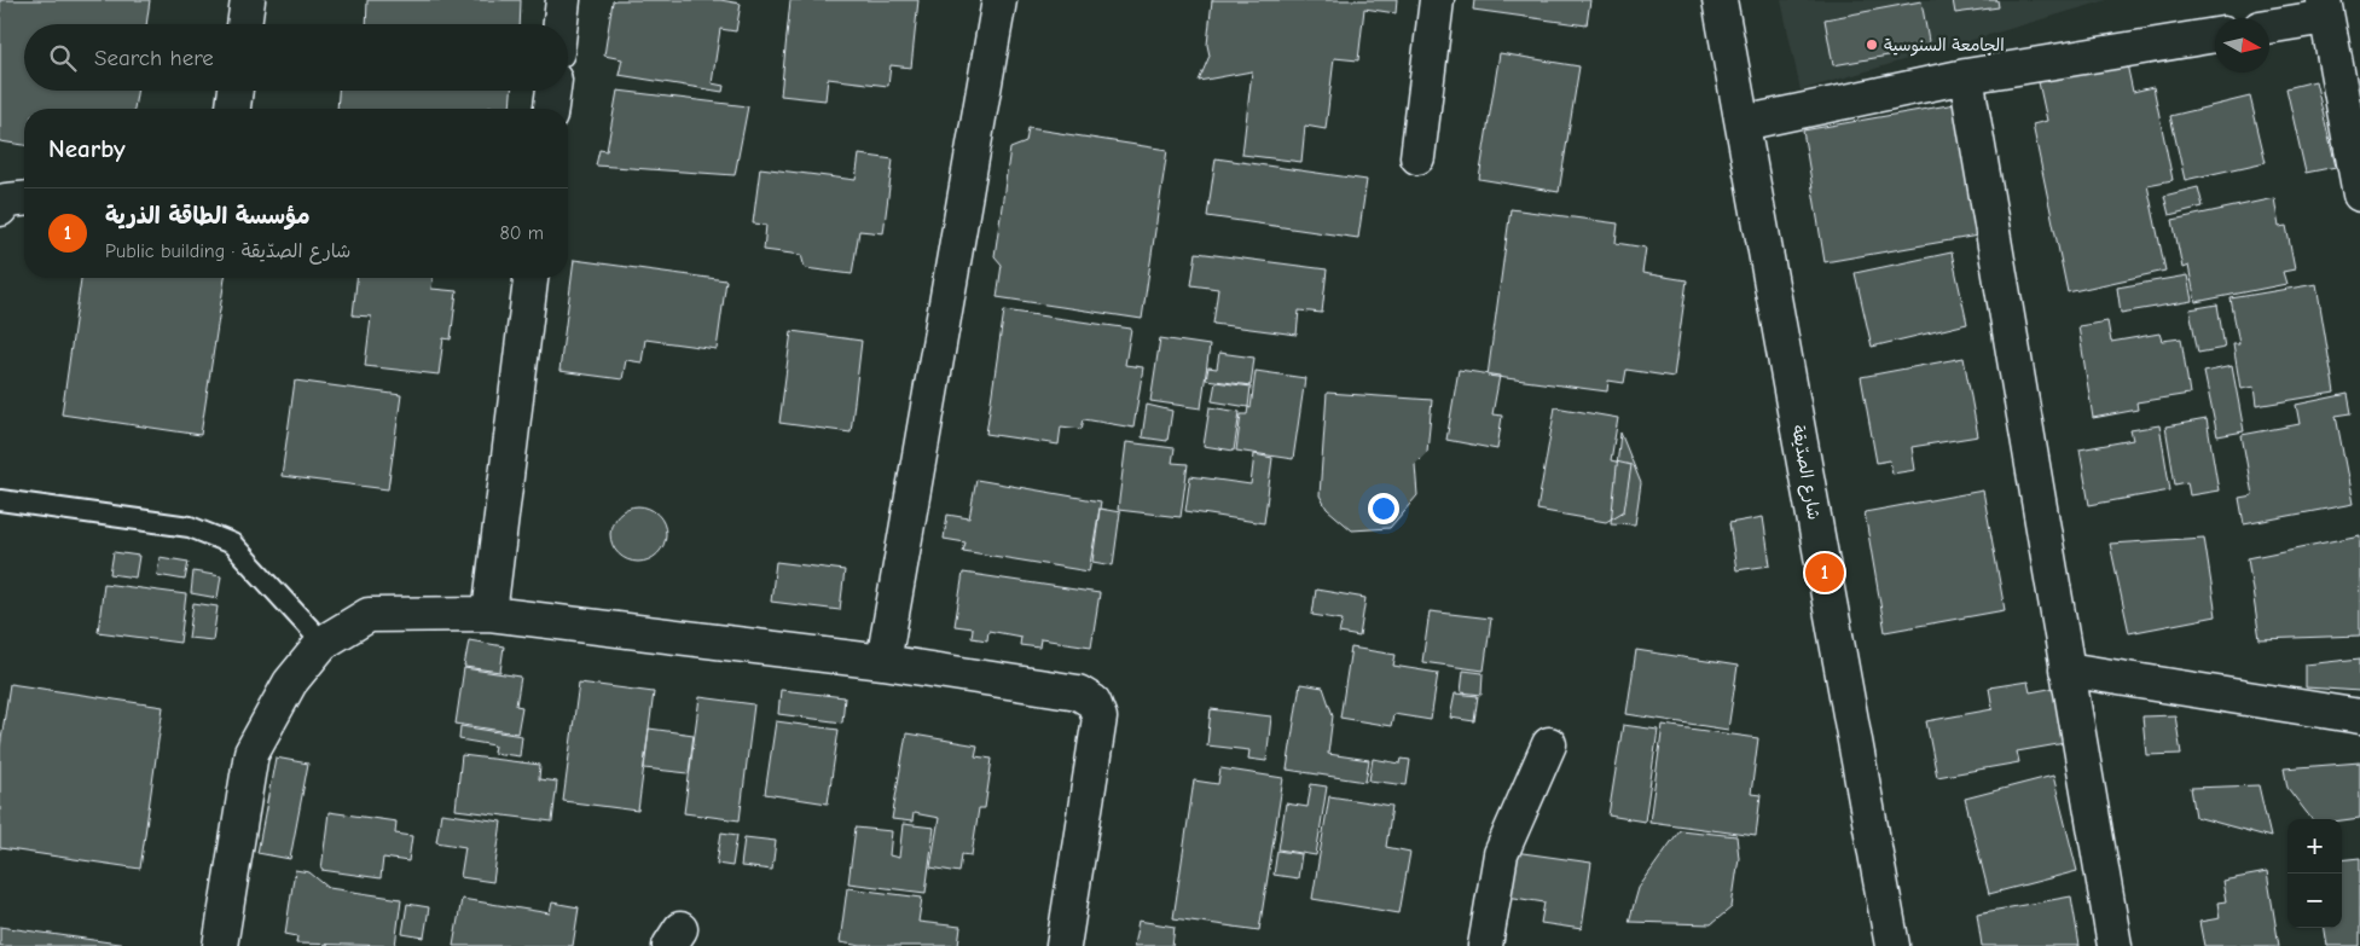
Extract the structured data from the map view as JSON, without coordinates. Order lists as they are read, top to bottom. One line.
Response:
{"streets":{"street":["شارع الصدّيقة"]},"places":["الجامعة السنوسية"],"north":"right","page":{"search":"Search here","heading":"Nearby","list":[{"mark":"1","name":"مؤسسة الطاقة الذرية","note":"Public building · شارع الصدّيقة","value":"80 m"}],"pins":"1","map_buttons":["+","−"]}}
